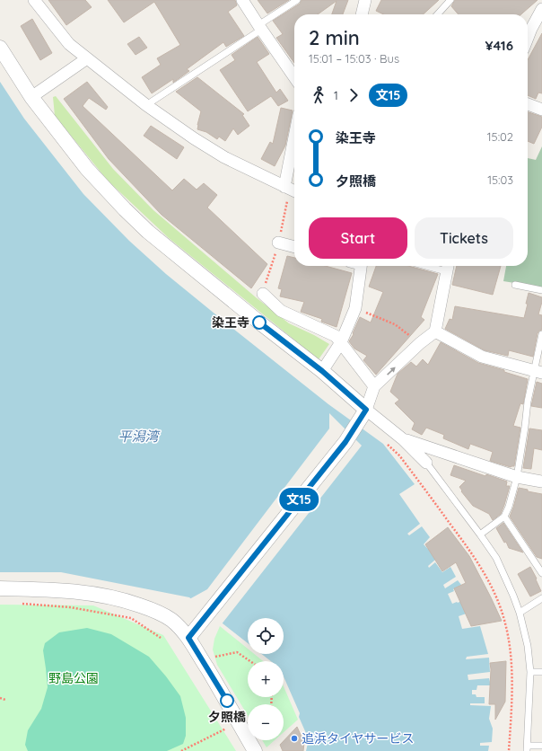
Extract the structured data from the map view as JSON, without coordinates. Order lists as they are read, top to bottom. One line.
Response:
{"water":["平潟湾"],"parks":["野島公園"],"places":["染王寺","夕照橋","追浜タイヤサービス"],"lines":["bus line 文15"],"page":{"on_map":"文15","heading":["2 min","15:01 – 15:03 · Bus","¥416"],"legs":["1","文15"],"list":[{"name":"染王寺","value":"15:02"},{"name":"夕照橋","value":"15:03"}],"buttons":["Start","Tickets"],"map_buttons":["+","−"]}}
